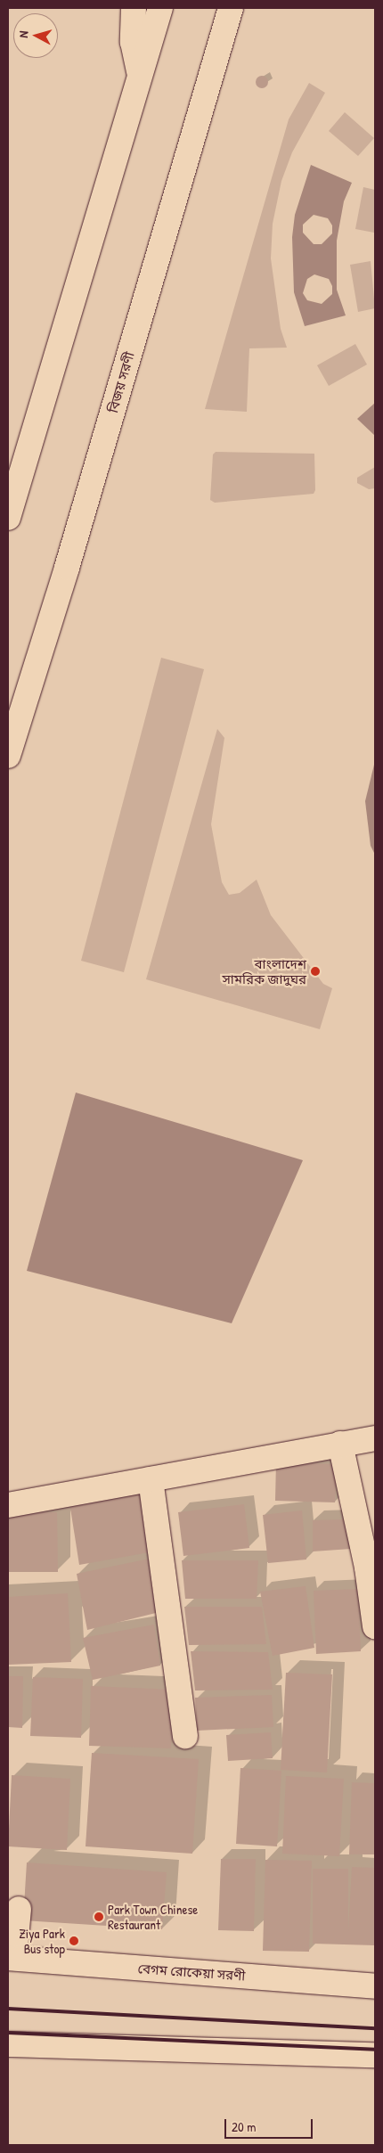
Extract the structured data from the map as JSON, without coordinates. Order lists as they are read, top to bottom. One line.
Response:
{"streets":{"main road":["বিজয় সরণী","বেগম রোকেয়া সরণী"]},"places":["বাংলাদেশ সামরিক জাদুঘর","Park Town Chinese Restaurant","Ziya Park Bus stop"],"scale_bar":"20 m","north":"left"}
